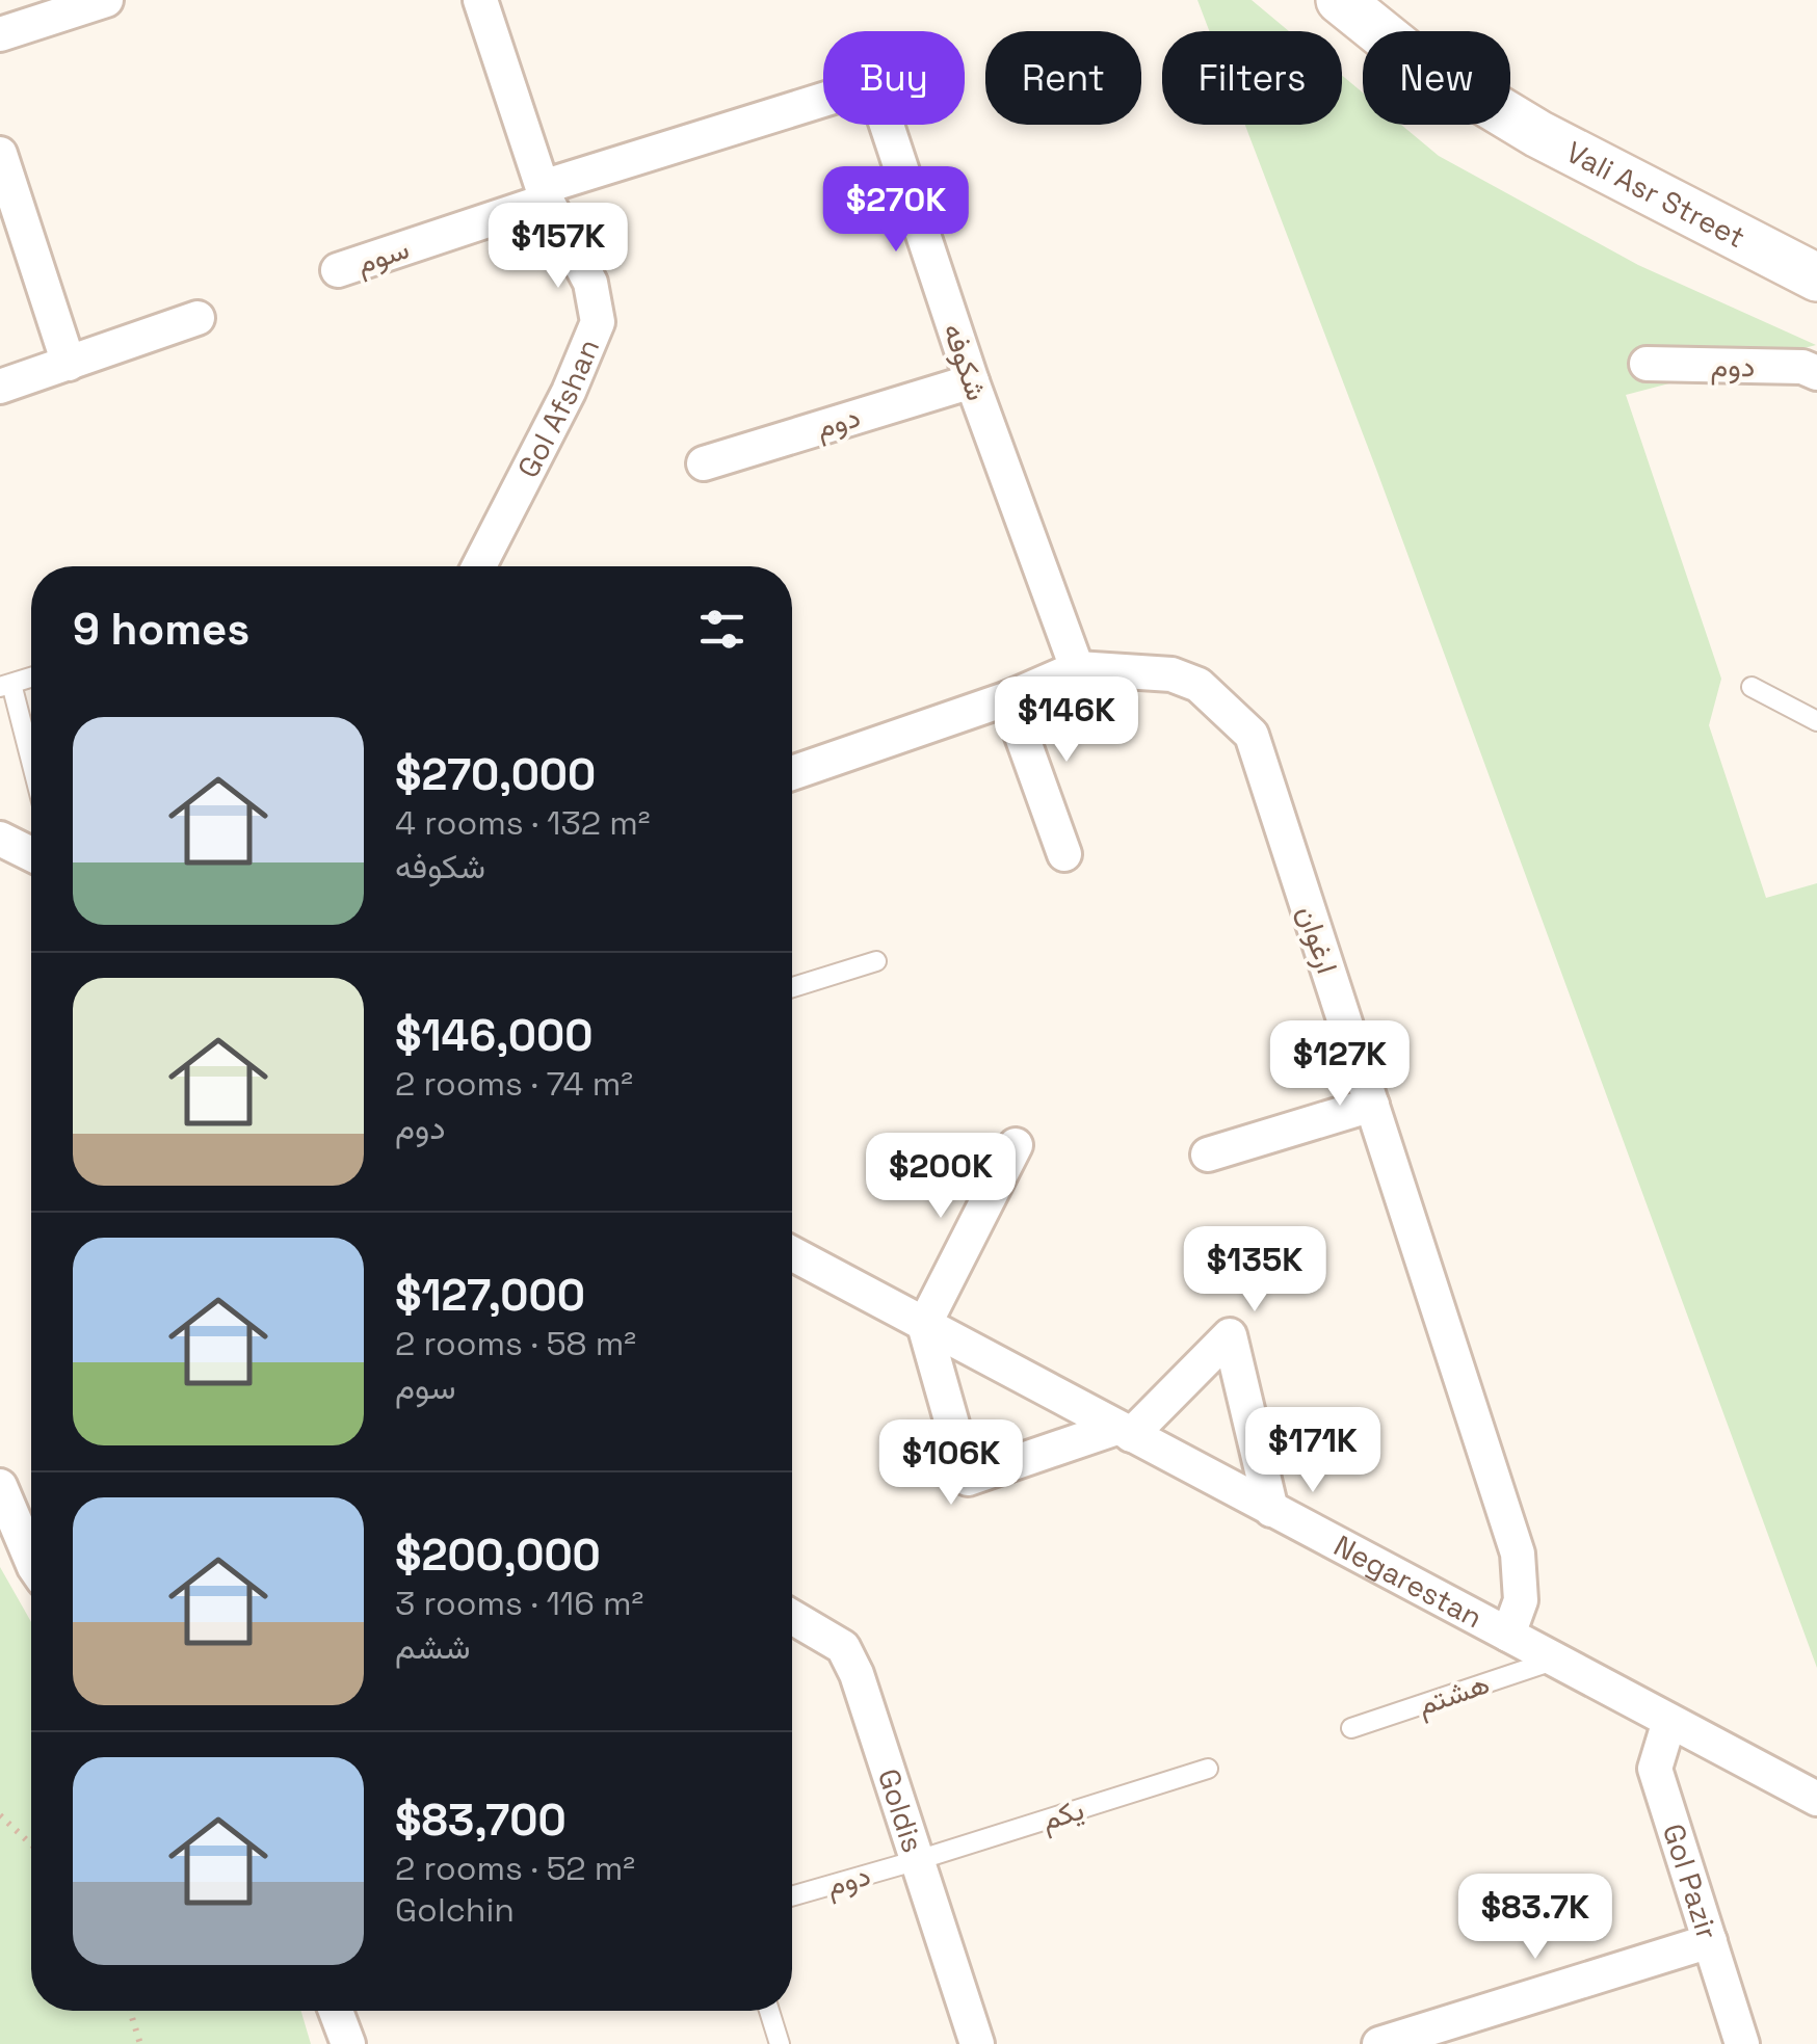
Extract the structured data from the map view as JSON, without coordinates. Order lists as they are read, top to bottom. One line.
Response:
{"streets":{"main road":["Vali Asr Street"],"street":["سوم","شکوفه","دوم","Gol Afshan","ارغوان","Negarestan","Goldis","Gol Pazir"],"lane":["هشتم","یکم"]},"crossings":[["سوم","شکوفه"],["سوم","Gol Afshan"],["شکوفه","دوم"],["شکوفه","Gol Afshan"],["شکوفه","ارغوان"],["دوم","Goldis"],["دوم","یکم"],["ارغوان","Negarestan"],["Negarestan","هشتم"],["Negarestan","Gol Pazir"],["Goldis","یکم"]],"page":{"chip":["Buy","Rent","Filters","New"],"price":["$270K","$157K","$146K","$127K","$200K","$135K","$171K","$106K","$83.7K"],"heading":"9 homes","list":[{"name":"$270,000","note":"4 rooms · 132 m² · شکوفه"},{"name":"$146,000","note":"2 rooms · 74 m² · دوم"},{"name":"$127,000","note":"2 rooms · 58 m² · سوم"},{"name":"$200,000","note":"3 rooms · 116 m² · ششم"},{"name":"$83,700","note":"2 rooms · 52 m² · Golchin"}]}}
